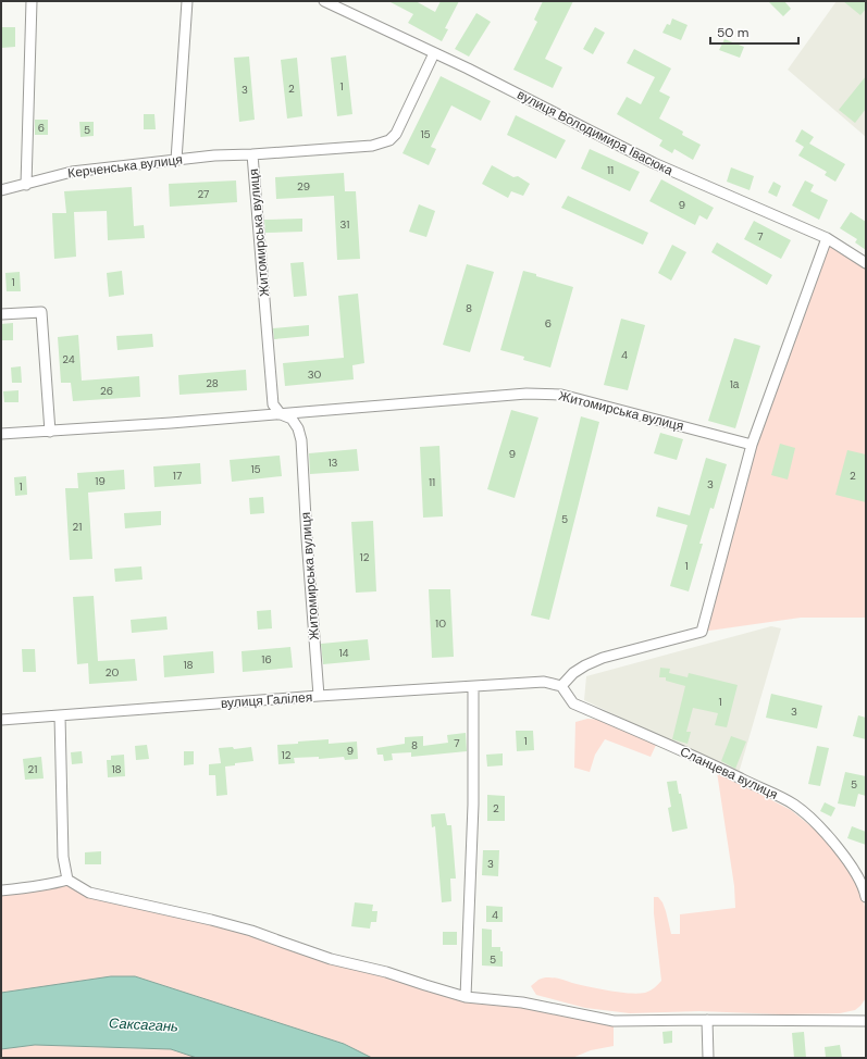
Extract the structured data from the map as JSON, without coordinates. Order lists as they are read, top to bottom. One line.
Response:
{"streets":{"street":["вулиця Володимира Івасюка","Керченська вулиця","Житомирська вулиця","вулиця Галілея","Сланцева вулиця"]},"crossings":[["вулиця Володимира Івасюка","Житомирська вулиця"],["Керченська вулиця","Житомирська вулиця"],["Житомирська вулиця","вулиця Галілея"],["вулиця Галілея","Сланцева вулиця"]],"water":["Саксагань"],"house_numbers":["1","2","3","6","5","15","11","29","27","9","31","7","1","8","6","4","24","30","28","1а","26","9","13","15","17","2","19","11","3","1","5","21","12","1","10","14","16","18","20","1","3","1","7","8","9","12","21","18","5","2","3","4","5"],"scale_bar":"50 m"}
